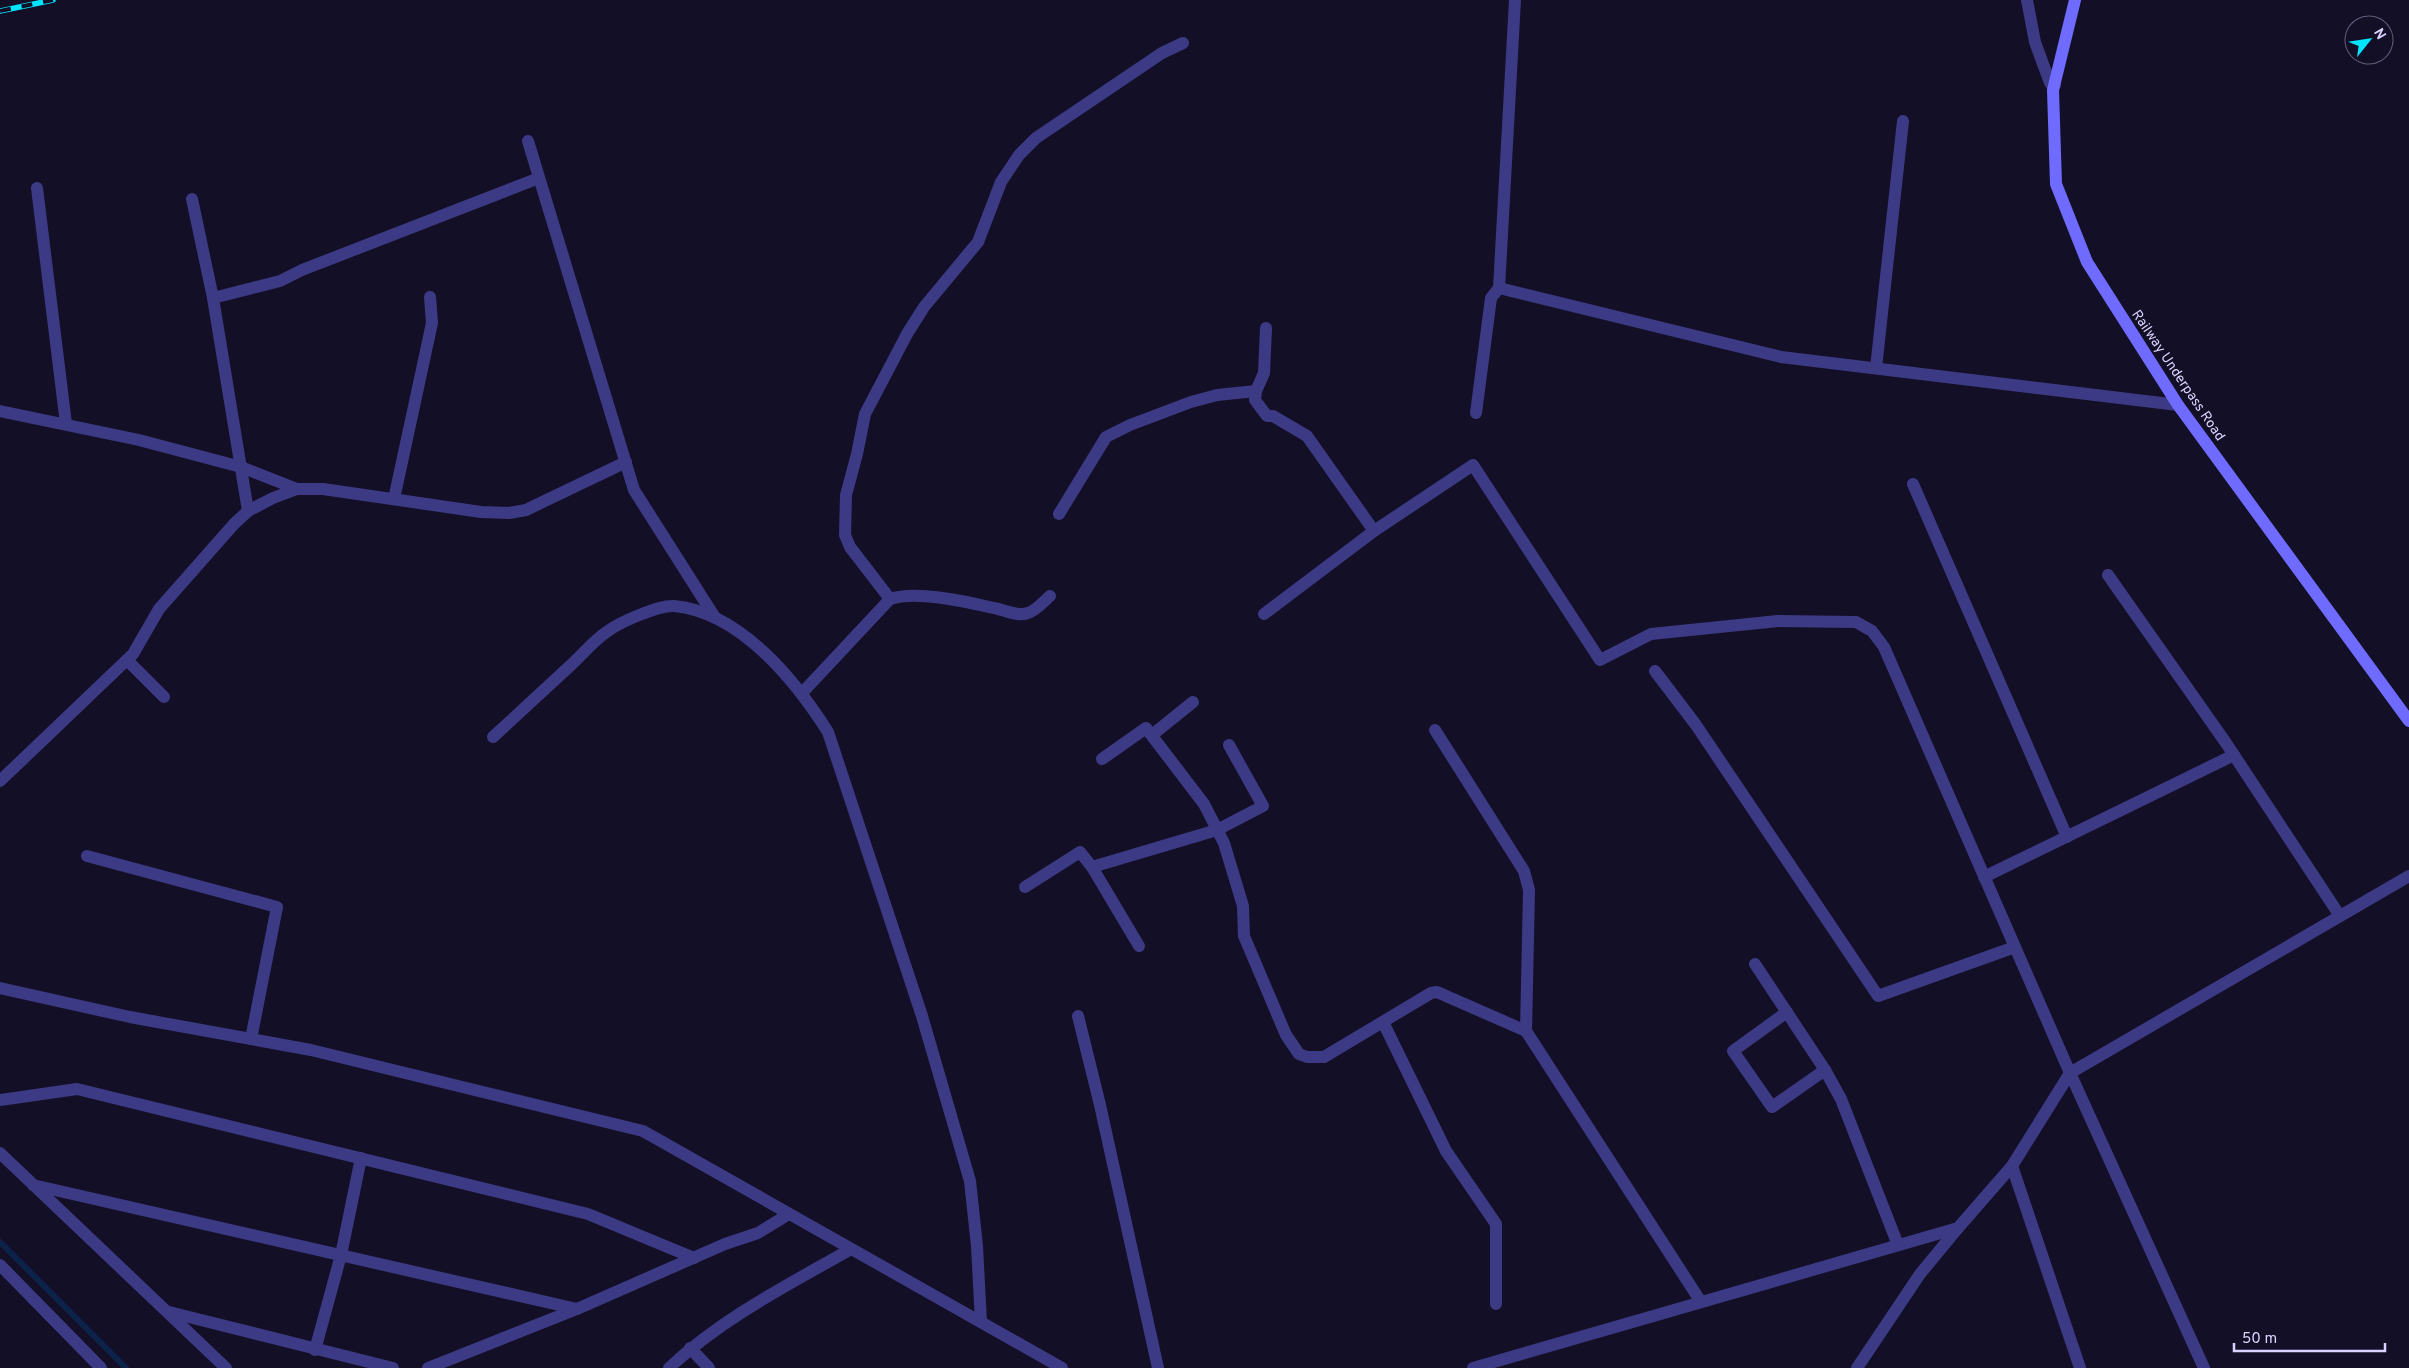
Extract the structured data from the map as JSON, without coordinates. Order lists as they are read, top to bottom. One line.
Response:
{"streets":{"street":["Railway Underpass Road"]},"scale_bar":"50 m","north":"top right"}
